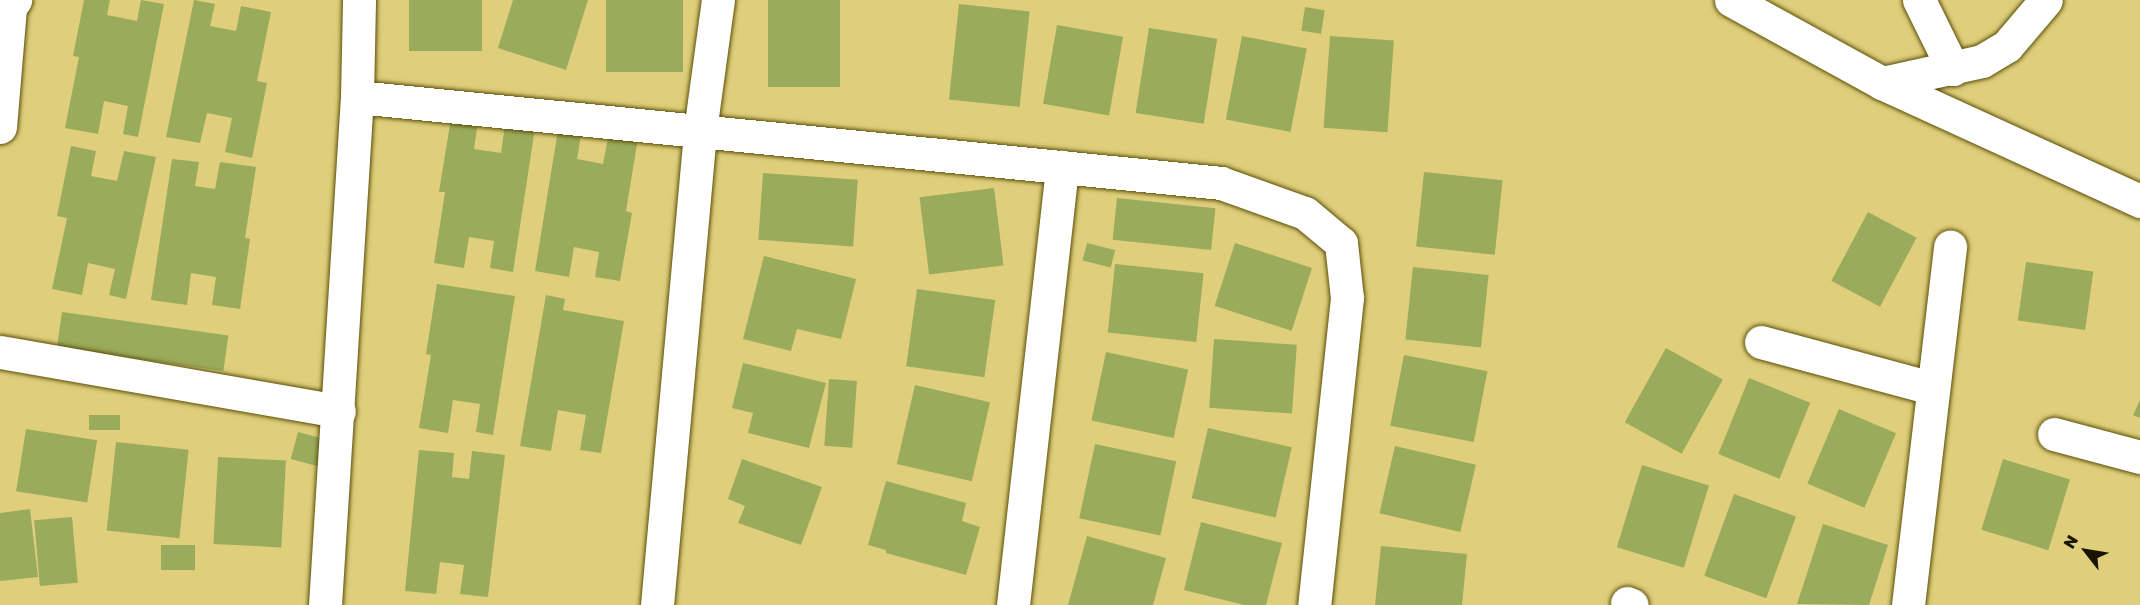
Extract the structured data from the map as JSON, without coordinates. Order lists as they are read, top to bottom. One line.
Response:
{"north":"top left"}
